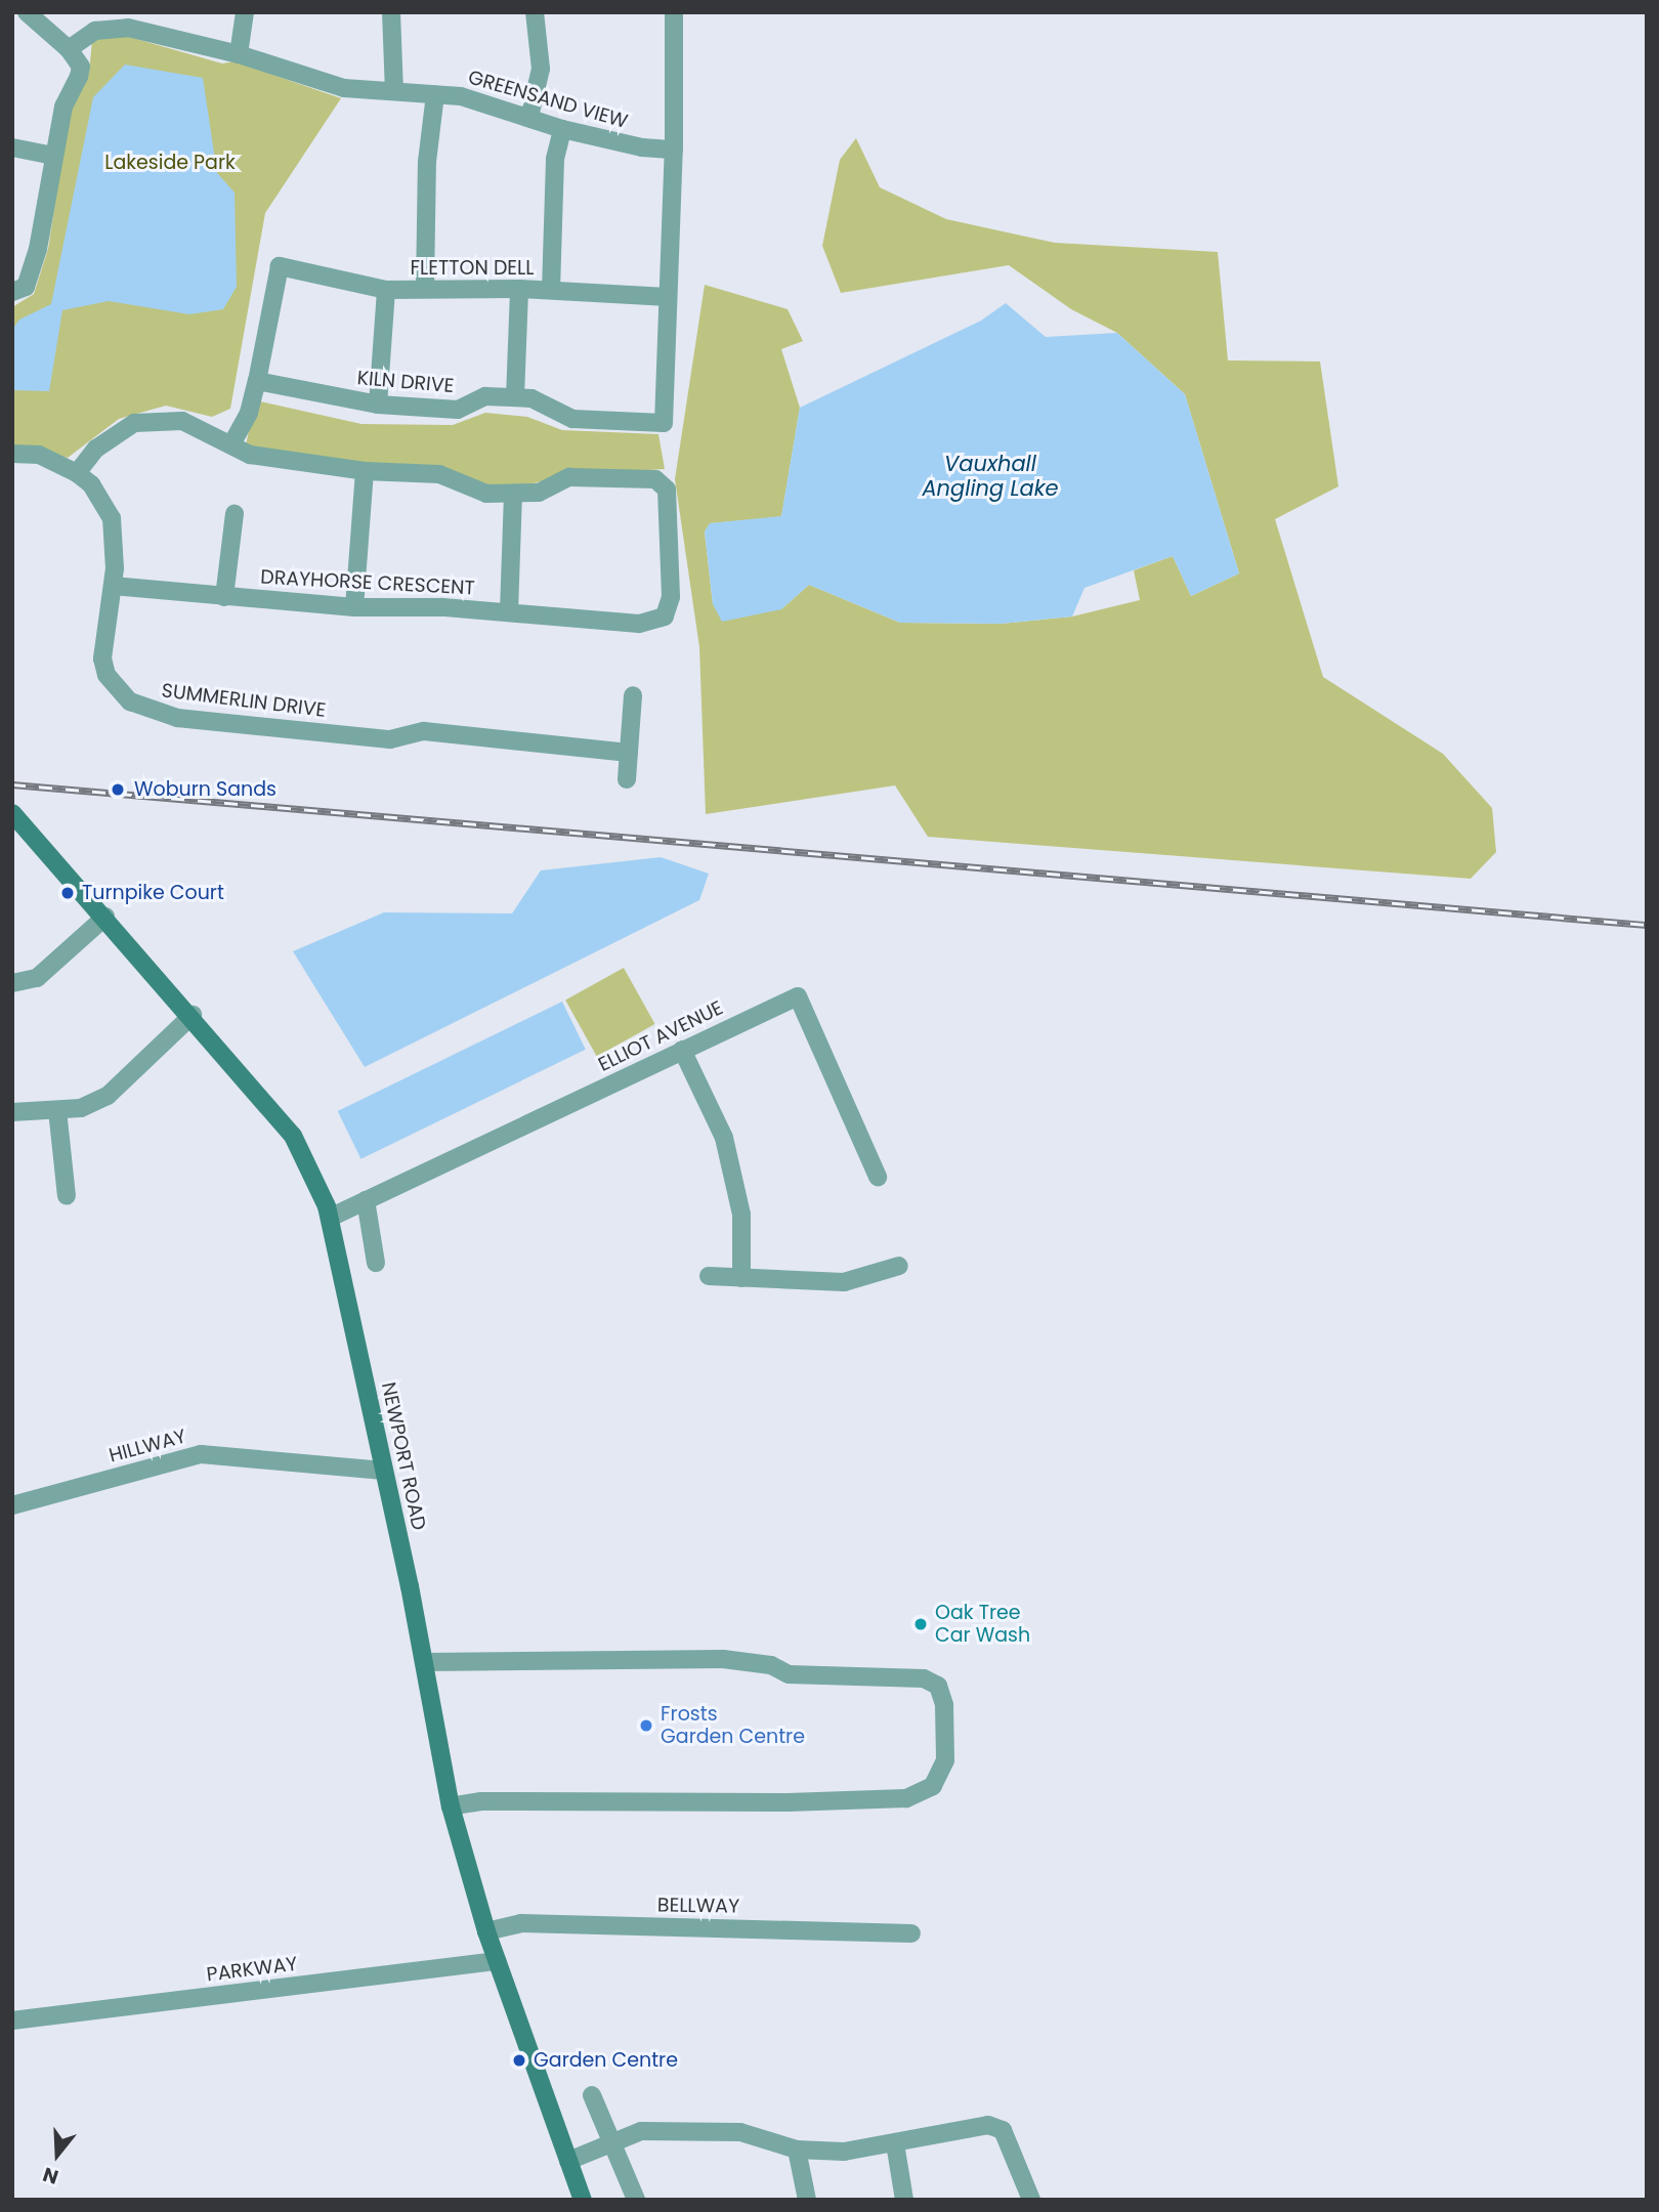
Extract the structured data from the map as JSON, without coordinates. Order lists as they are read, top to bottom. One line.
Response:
{"streets":{"street":["GREENSAND VIEW","FLETTON DELL","KILN DRIVE","DRAYHORSE CRESCENT","SUMMERLIN DRIVE","ELLIOT AVENUE","HILLWAY","NEWPORT ROAD","BELLWAY","PARKWAY"]},"crossings":[["FLETTON DELL","KILN DRIVE"],["DRAYHORSE CRESCENT","SUMMERLIN DRIVE"],["ELLIOT AVENUE","NEWPORT ROAD"],["HILLWAY","NEWPORT ROAD"],["NEWPORT ROAD","BELLWAY"],["NEWPORT ROAD","PARKWAY"]],"water":["Vauxhall Angling Lake"],"parks":["Lakeside Park"],"places":["Woburn Sands","Turnpike Court","Oak Tree Car Wash","Frosts Garden Centre","Garden Centre"],"north":"bottom"}
